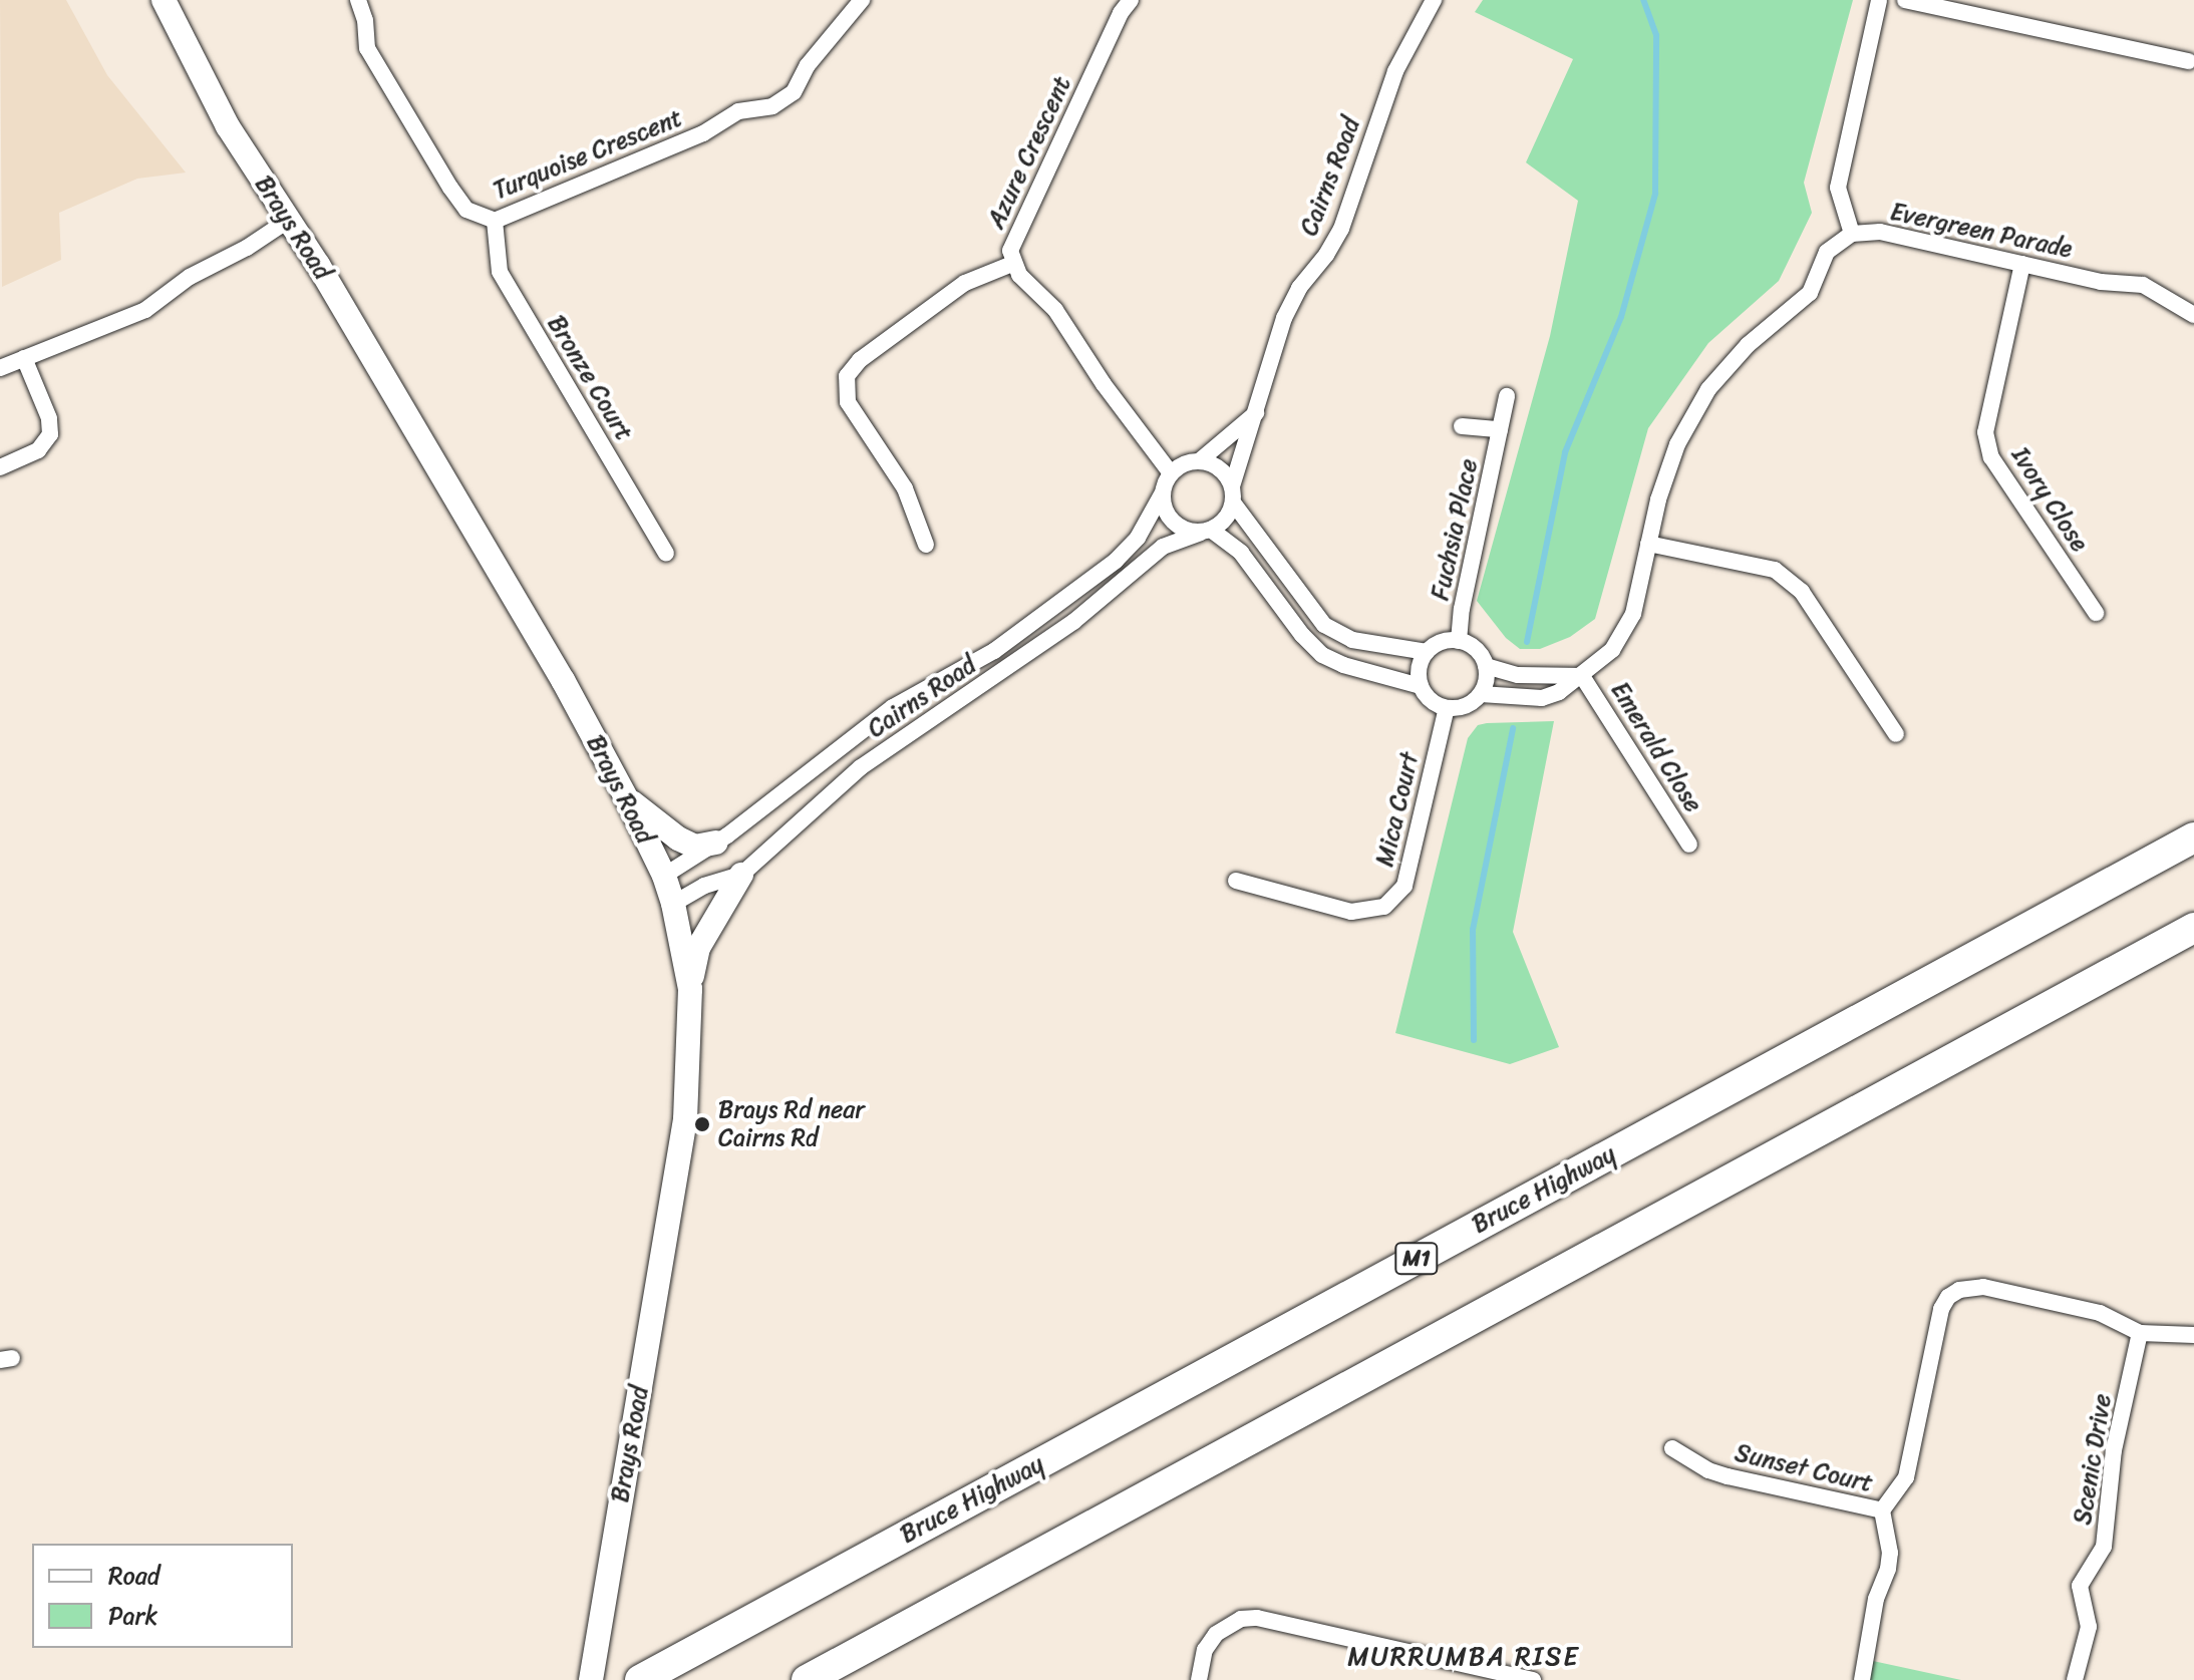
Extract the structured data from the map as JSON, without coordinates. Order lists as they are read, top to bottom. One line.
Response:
{"streets":{"highway":["Bruce Highway","M1"],"main road":["Brays Road"],"street":["Azure Crescent","Turquoise Crescent","Cairns Road","Evergreen Parade","Bronze Court","Ivory Close","Fuchsia Place","Emerald Close","Mica Court","Scenic Drive","Sunset Court"]},"crossings":[["Azure Crescent","Cairns Road"],["Turquoise Crescent","Bronze Court"],["Cairns Road","Brays Road"],["Evergreen Parade","Ivory Close"],["Fuchsia Place","Mica Court"]],"districts":["MURRUMBA RISE"],"places":["Brays Rd near Cairns Rd"],"legend":["Road","Park"]}
